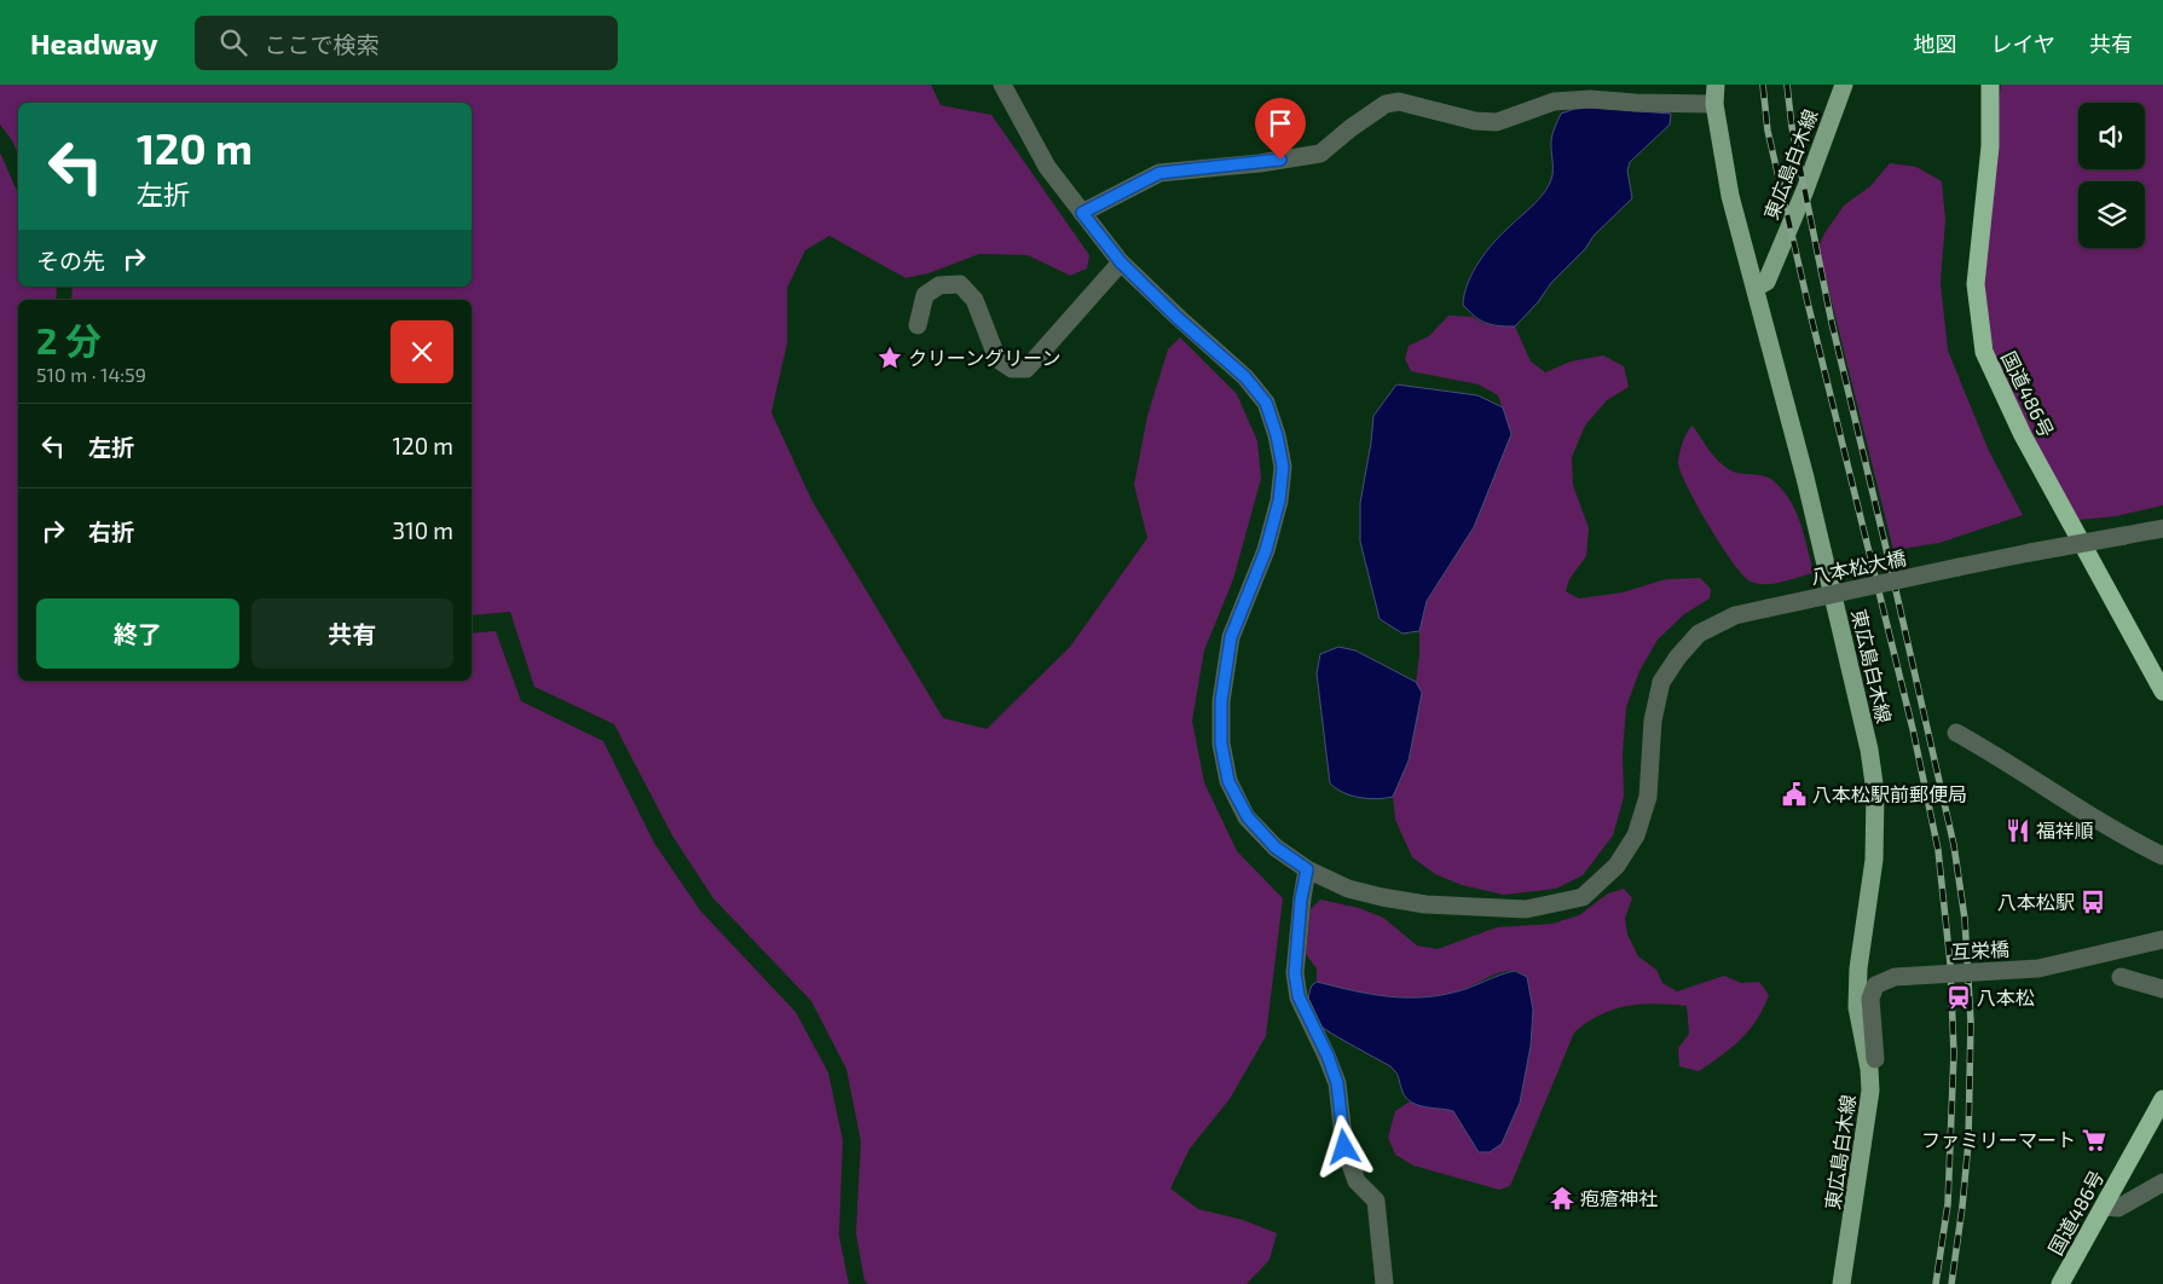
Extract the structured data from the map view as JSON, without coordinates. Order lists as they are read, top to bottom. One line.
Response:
{"streets":{"highway":["国道486号"],"main road":["東広島白木線"],"street":["八本松大橋","互栄橋"]},"crossings":[["東広島白木線","互栄橋"]],"places":{"place":["クリーングリーン"],"public building":["八本松駅前郵便局"],"restaurant":["福祥順"],"bus stop":["八本松駅"],"station":["八本松"],"supermarket":["ファミリーマート"],"temple":["疱瘡神社"]},"page":{"header":"Headway","search":"ここで検索","nav":["地図","レイヤ","共有"],"turn":["120 m","左折"],"then":"その先","heading":["2 分","510 m · 14:59"],"list":[{"name":"左折","value":"120 m"},{"name":"右折","value":"310 m"}],"buttons":["終了","共有"]}}
